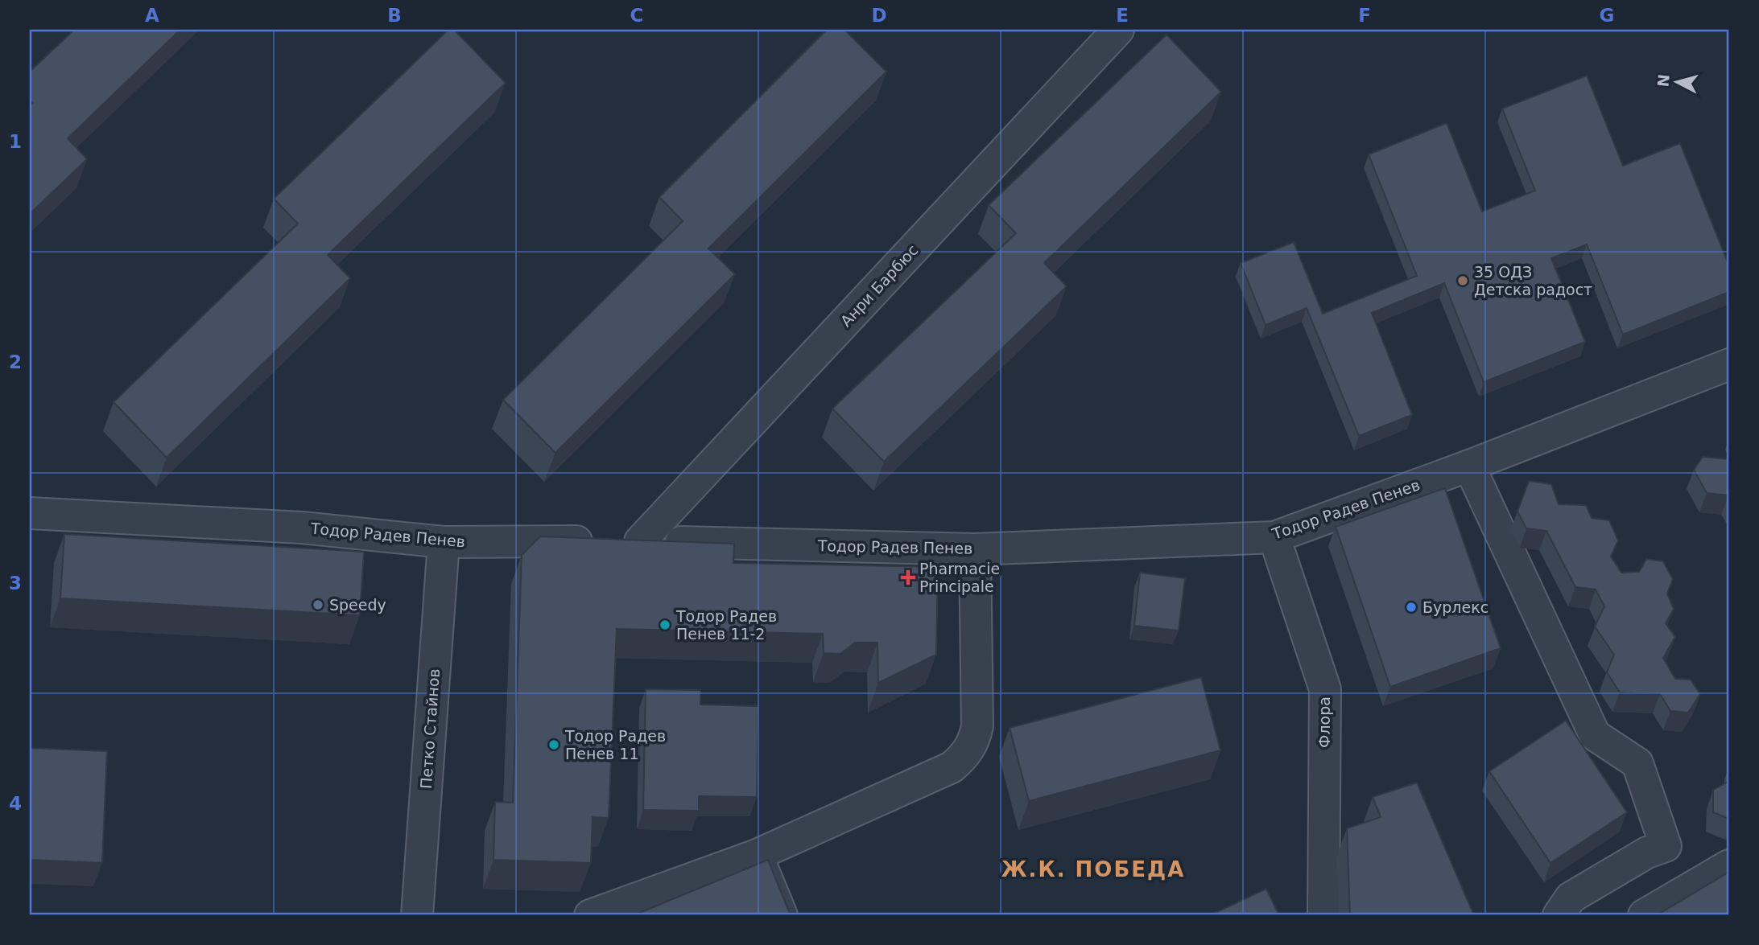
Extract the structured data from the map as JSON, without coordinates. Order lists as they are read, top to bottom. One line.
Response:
{"streets":{"street":["Анри Барбюс","Тодор Радев Пенев","Флора","Петко Стайнов"]},"crossings":[["Анри Барбюс","Тодор Радев Пенев"],["Тодор Радев Пенев","Флора"],["Тодор Радев Пенев","Петко Стайнов"]],"districts":["Ж.К. ПОБЕДА"],"places":{"other":["35 ОДЗ Детска радост","Speedy","Бурлекс","Тодор Радев Пенев 11-2","Тодор Радев Пенев 11"],"health":["Pharmacie Principale"]},"north":"left","grid":{"columns":["A","B","C","D","E","F","G"],"rows":["1","2","3","4"]}}
